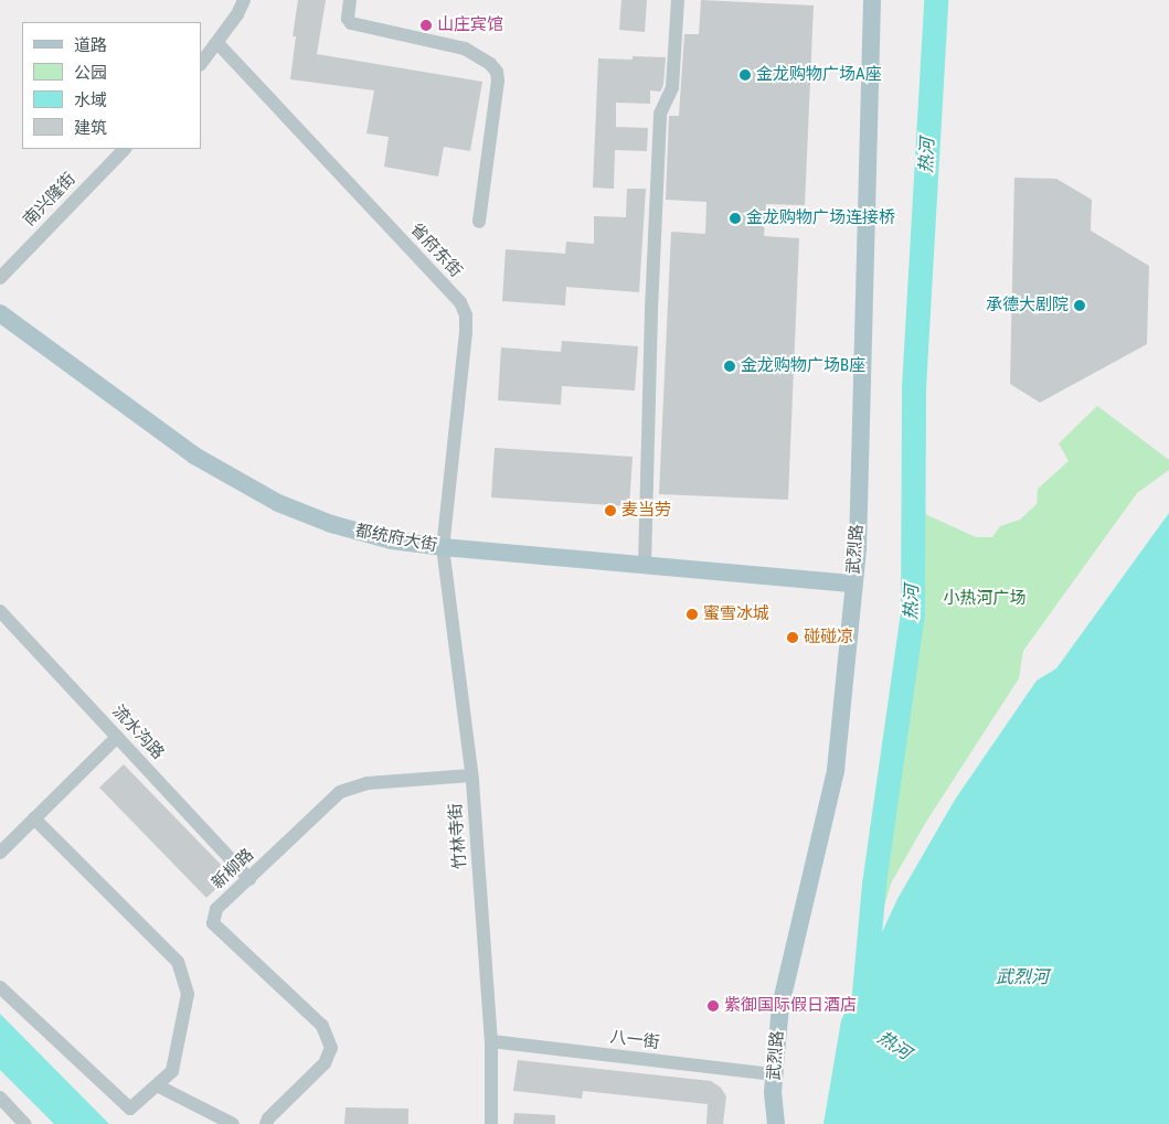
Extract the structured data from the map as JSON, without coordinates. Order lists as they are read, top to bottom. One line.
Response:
{"streets":{"main road":["都统府大街","武烈路"],"street":["南兴隆街","省府东街","流水沟路","竹林寺街","新柳路","八一街"]},"crossings":[["省府东街","都统府大街"],["省府东街","竹林寺街"],["都统府大街","武烈路"],["都统府大街","竹林寺街"],["武烈路","八一街"],["流水沟路","新柳路"],["竹林寺街","新柳路"],["竹林寺街","八一街"]],"water":["热河","武烈河"],"parks":["小热河广场"],"places":["山庄宾馆","金龙购物广场A座","金龙购物广场连接桥","承德大剧院","金龙购物广场B座","麦当劳","蜜雪冰城","碰碰凉","紫御国际假日酒店"],"legend":["道路","公园","水域","建筑"]}
